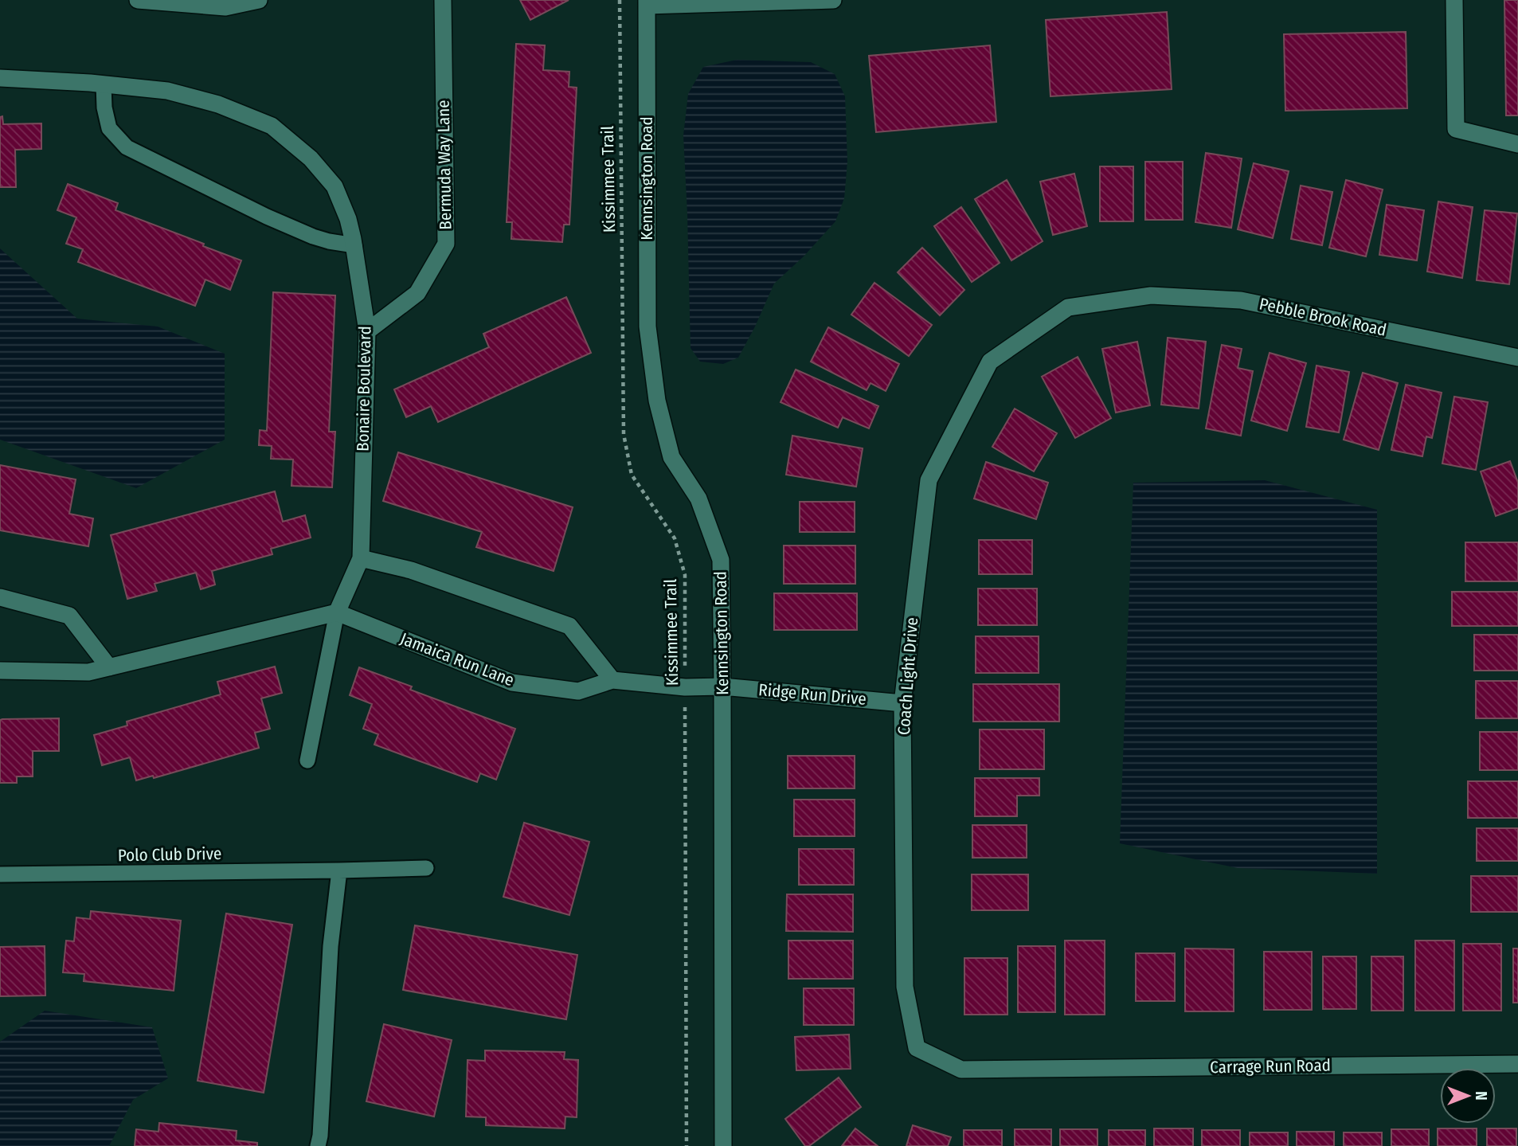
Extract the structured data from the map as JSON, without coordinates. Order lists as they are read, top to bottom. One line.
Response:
{"streets":{"street":["Bermuda Way Lane","Kennsington Road","Pebble Brook Road","Bonaire Boulevard","Jamaica Run Lane","Coach Light Drive","Ridge Run Drive","Carrage Run Road"],"lane":["Polo Club Drive"],"path":["Kissimmee Trail"]},"crossings":[["Bermuda Way Lane","Bonaire Boulevard"],["Kennsington Road","Jamaica Run Lane"],["Kennsington Road","Ridge Run Drive"],["Kissimmee Trail","Jamaica Run Lane"],["Pebble Brook Road","Coach Light Drive"],["Bonaire Boulevard","Jamaica Run Lane"],["Jamaica Run Lane","Ridge Run Drive"],["Coach Light Drive","Ridge Run Drive"],["Coach Light Drive","Carrage Run Road"]],"north":"right"}
